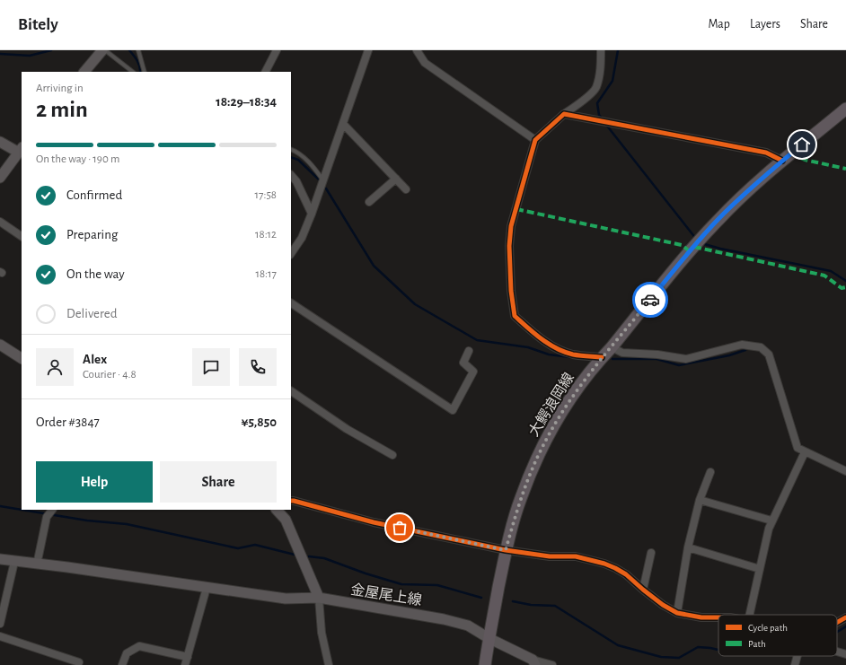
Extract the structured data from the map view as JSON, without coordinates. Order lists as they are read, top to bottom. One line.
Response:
{"streets":{"main road":["大鰐浪岡線"],"street":["金屋尾上線"]},"crossings":[["大鰐浪岡線","金屋尾上線"]],"legend":["Cycle path","Path"],"page":{"header":"Bitely","nav":["Map","Layers","Share"],"heading":["2 min","Arriving in","18:29–18:34"],"panel":["Alex","Courier · 4.8","Order #3847","¥5,850"],"bar":"On the way · 190 m","list":[["Confirmed","17:58"],["Preparing","18:12"],["On the way","18:17"],"Delivered"],"buttons":["Help","Share"]}}
